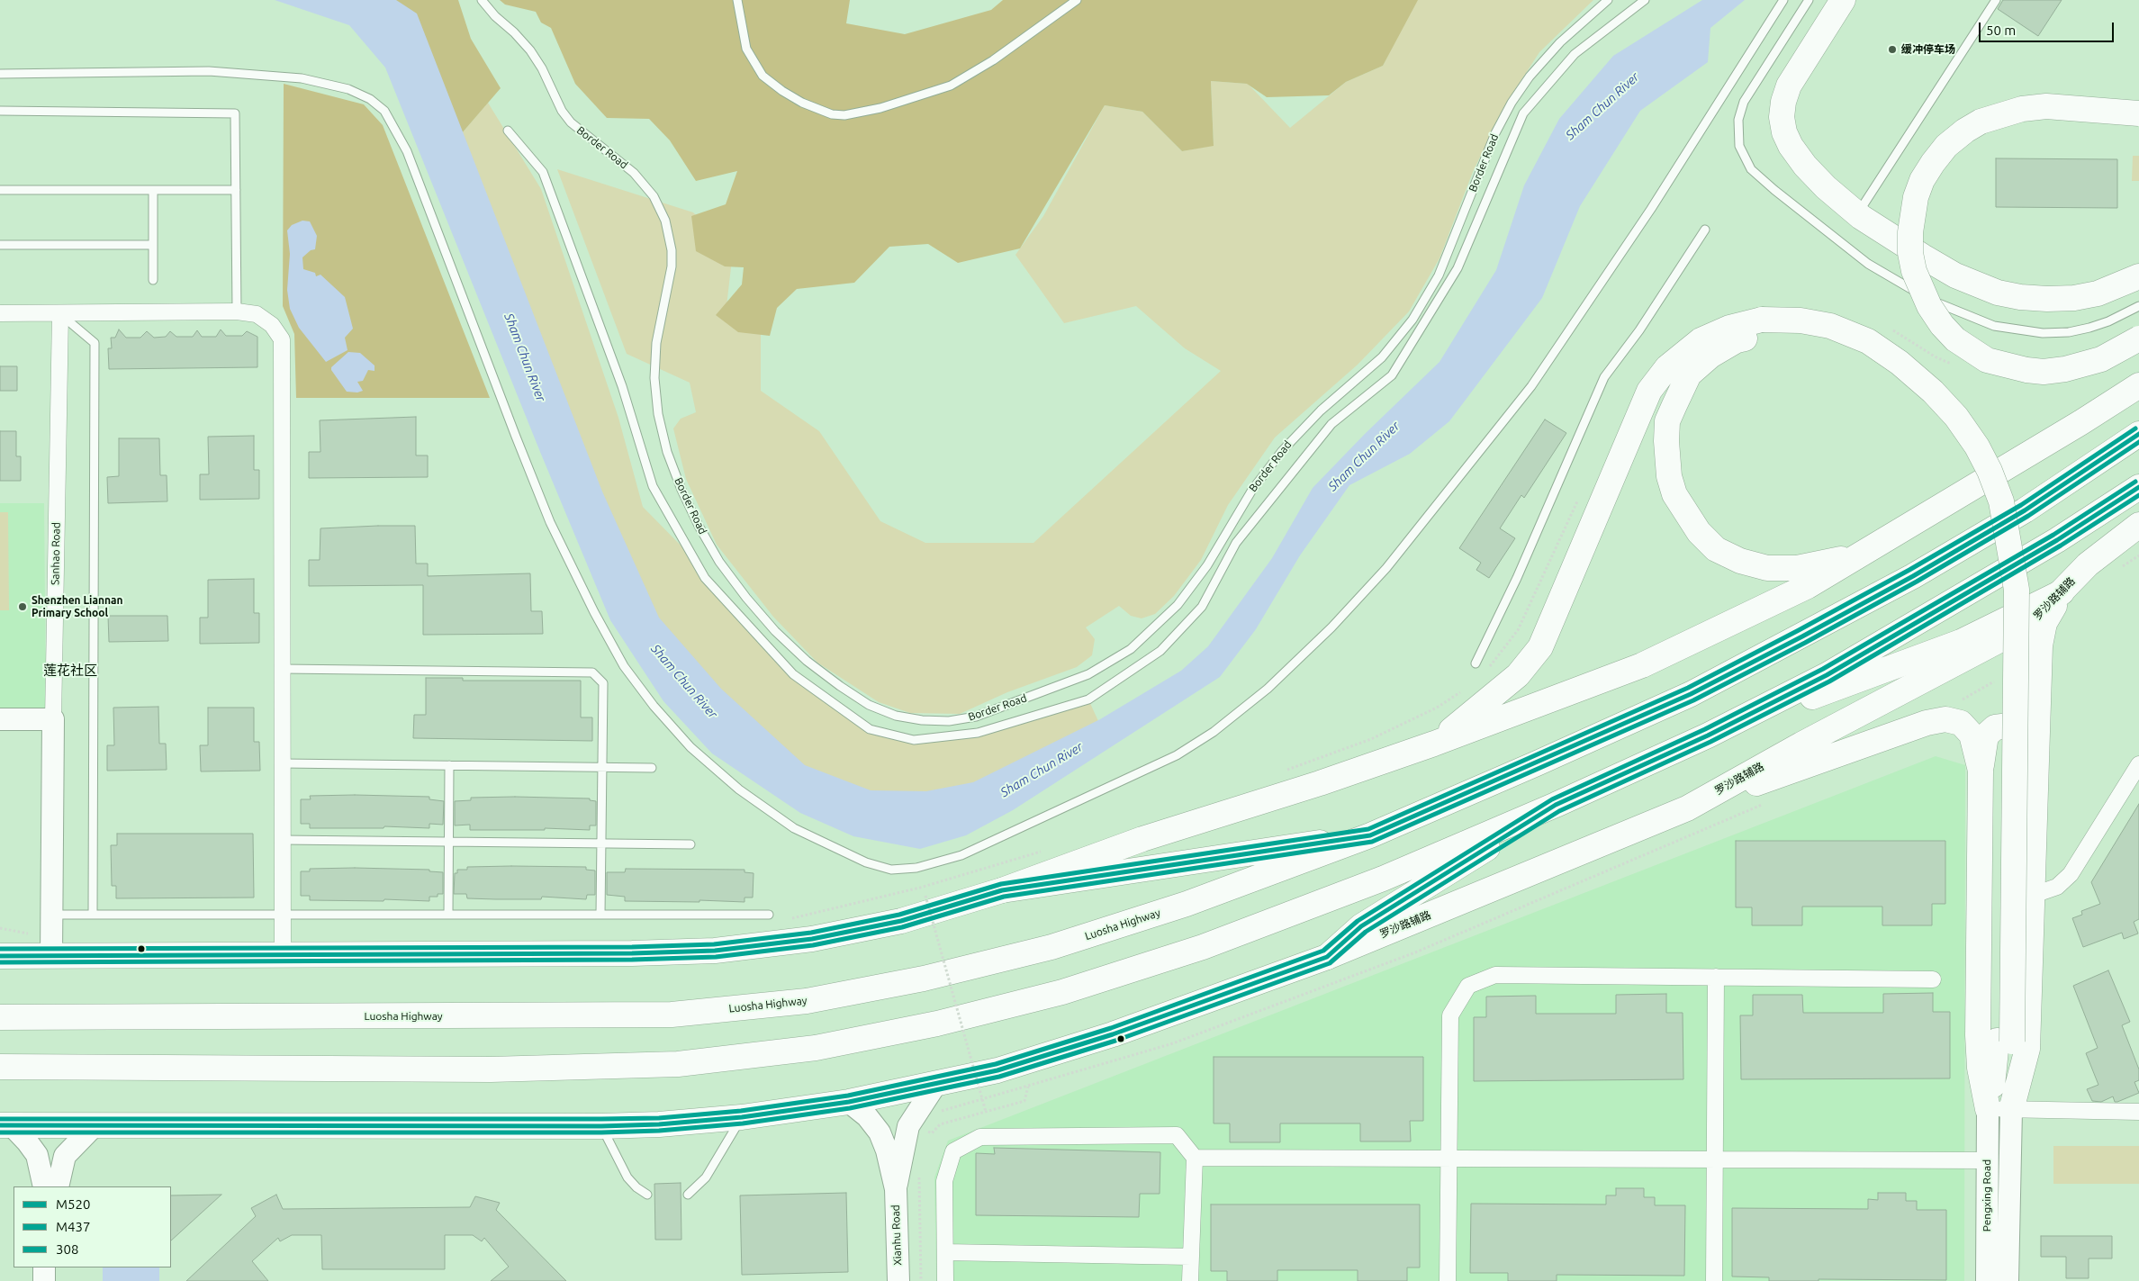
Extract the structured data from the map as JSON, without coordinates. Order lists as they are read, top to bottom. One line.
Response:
{"streets":{"main road":["罗沙路辅路","Luosha Highway"],"street":["Sanhao Road","Pengxing Road","Xianhu Road"],"lane":["Border Road"]},"districts":["莲花社区"],"water":["Sham Chun River"],"places":["缓冲停车场","Shenzhen Liannan Primary School"],"lines":["transit line 308","transit line M520","transit line M437"],"legend":["M520","M437","308"],"scale_bar":"50 m"}
